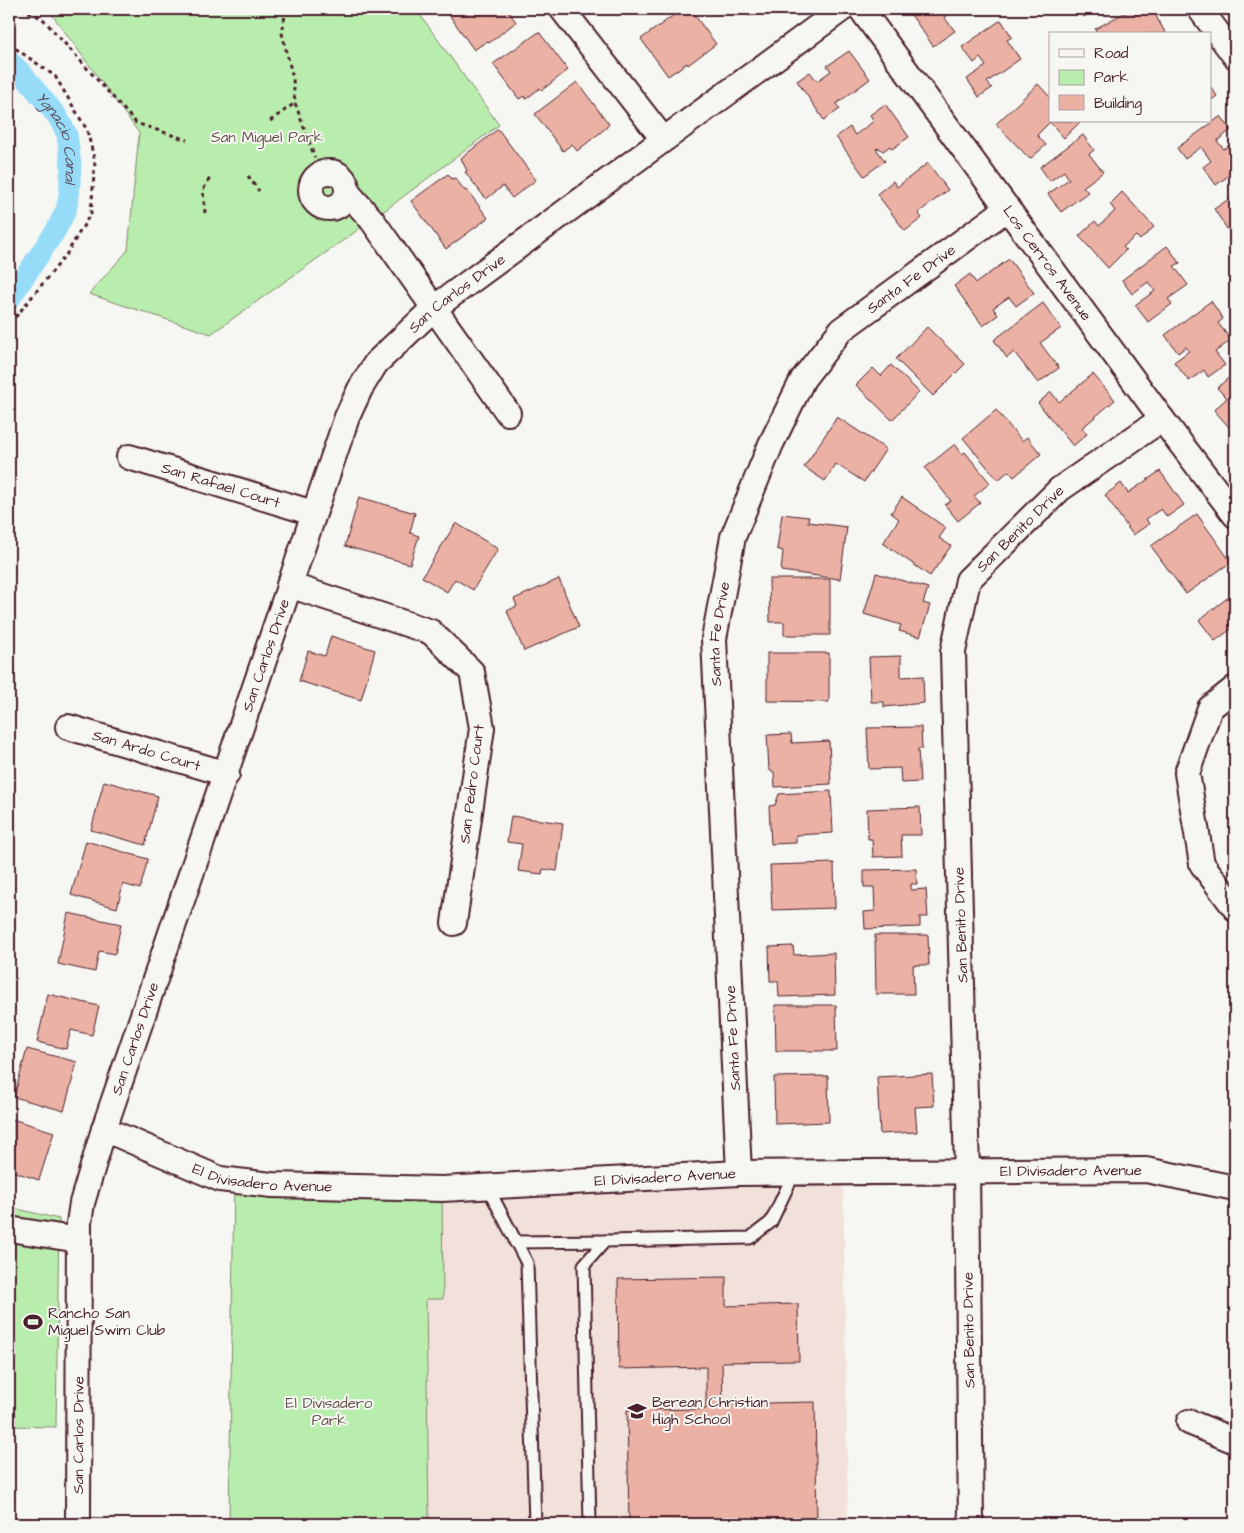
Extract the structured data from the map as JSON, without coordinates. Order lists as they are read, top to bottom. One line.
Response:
{"streets":{"street":["Los Cerros Avenue","Santa Fe Drive","San Carlos Drive","San Rafael Court","San Benito Drive","San Ardo Court","San Pedro Court","El Divisadero Avenue"]},"crossings":[["Los Cerros Avenue","Santa Fe Drive"],["Los Cerros Avenue","San Benito Drive"],["Santa Fe Drive","El Divisadero Avenue"],["San Carlos Drive","San Rafael Court"],["San Carlos Drive","San Ardo Court"],["San Carlos Drive","San Pedro Court"],["San Carlos Drive","El Divisadero Avenue"],["San Benito Drive","El Divisadero Avenue"]],"water":["Ygnacio Canal"],"parks":["San Miguel Park","El Divisadero Park"],"places":{"sports":["Rancho San Miguel Swim Club"],"school or university":["Berean Christian High School"]},"legend":["Road","Park","Building"]}
